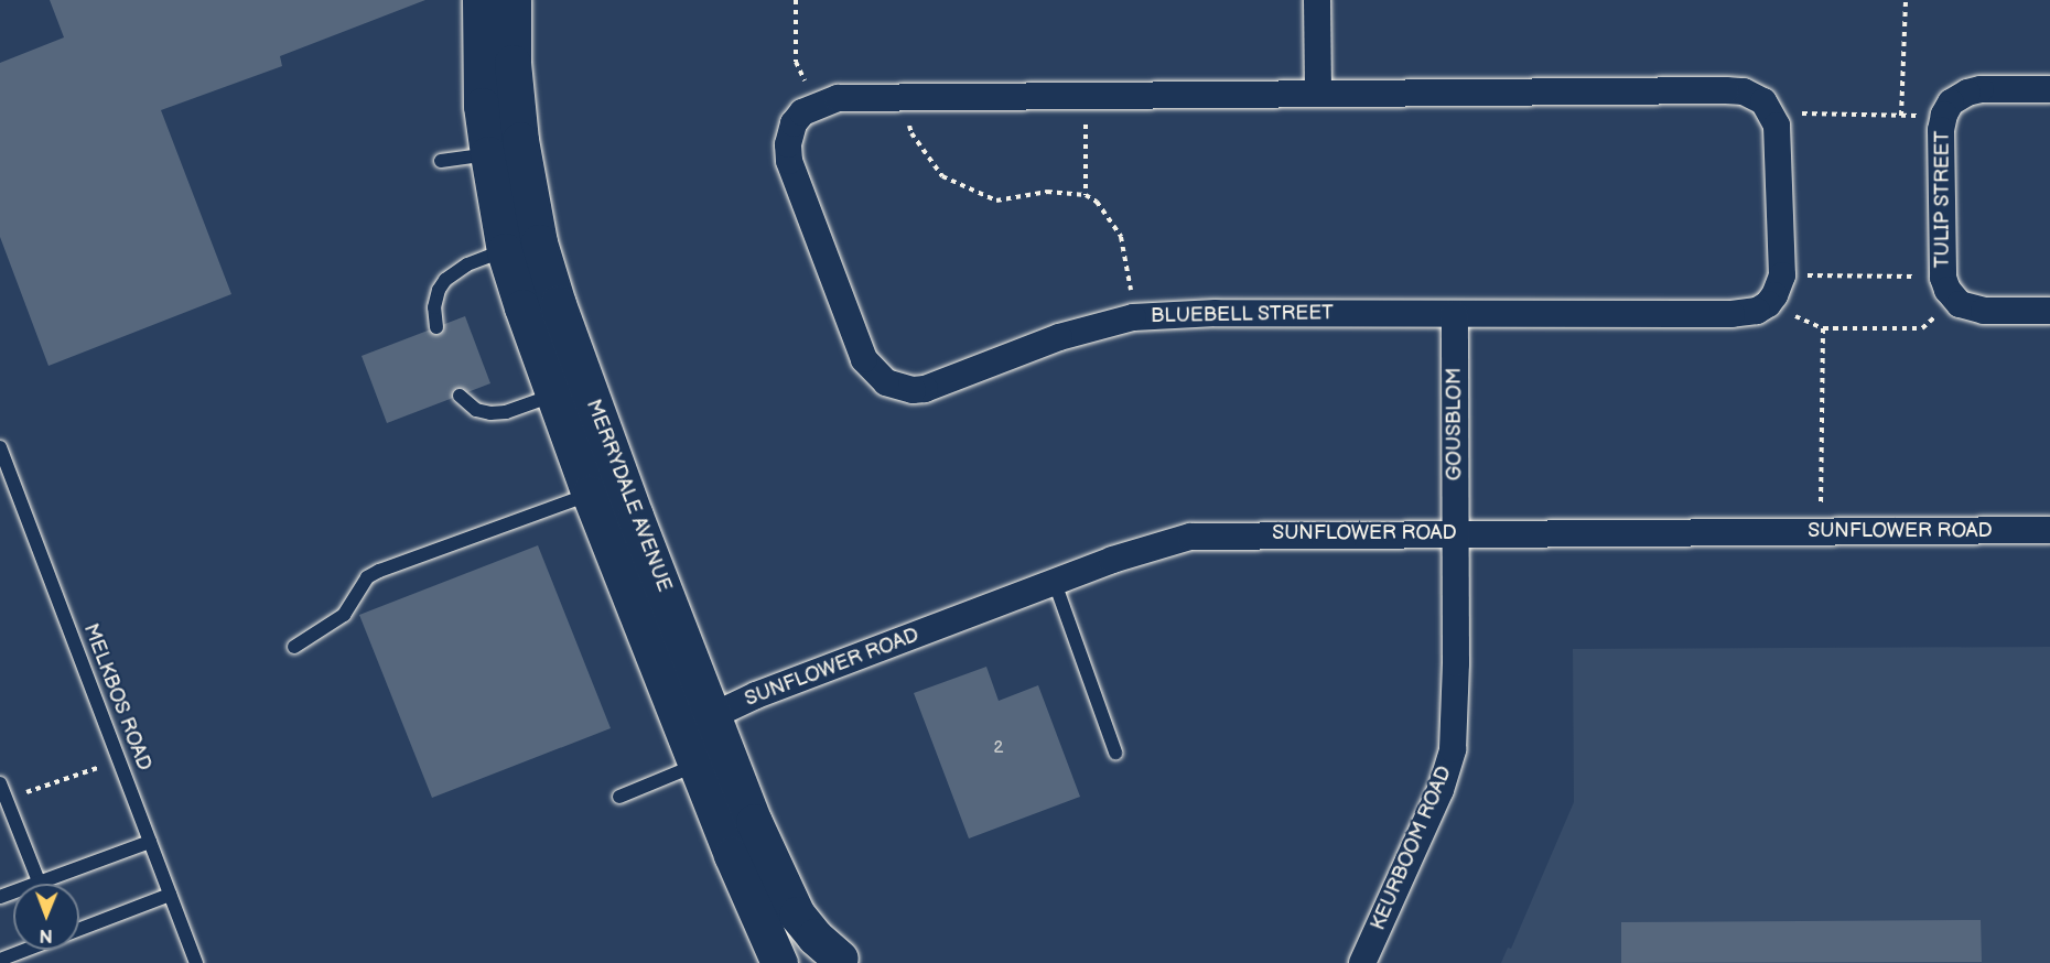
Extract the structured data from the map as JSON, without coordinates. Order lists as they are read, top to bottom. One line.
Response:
{"streets":{"street":["TULIP STREET","BLUEBELL STREET","GOUSBLOM","MERRYDALE AVENUE","SUNFLOWER ROAD","KEURBOOM ROAD"],"lane":["MELKBOS ROAD"]},"crossings":[["BLUEBELL STREET","GOUSBLOM"],["GOUSBLOM","SUNFLOWER ROAD"],["GOUSBLOM","KEURBOOM ROAD"],["MERRYDALE AVENUE","SUNFLOWER ROAD"],["SUNFLOWER ROAD","KEURBOOM ROAD"]],"house_numbers":["2"],"north":"bottom"}
